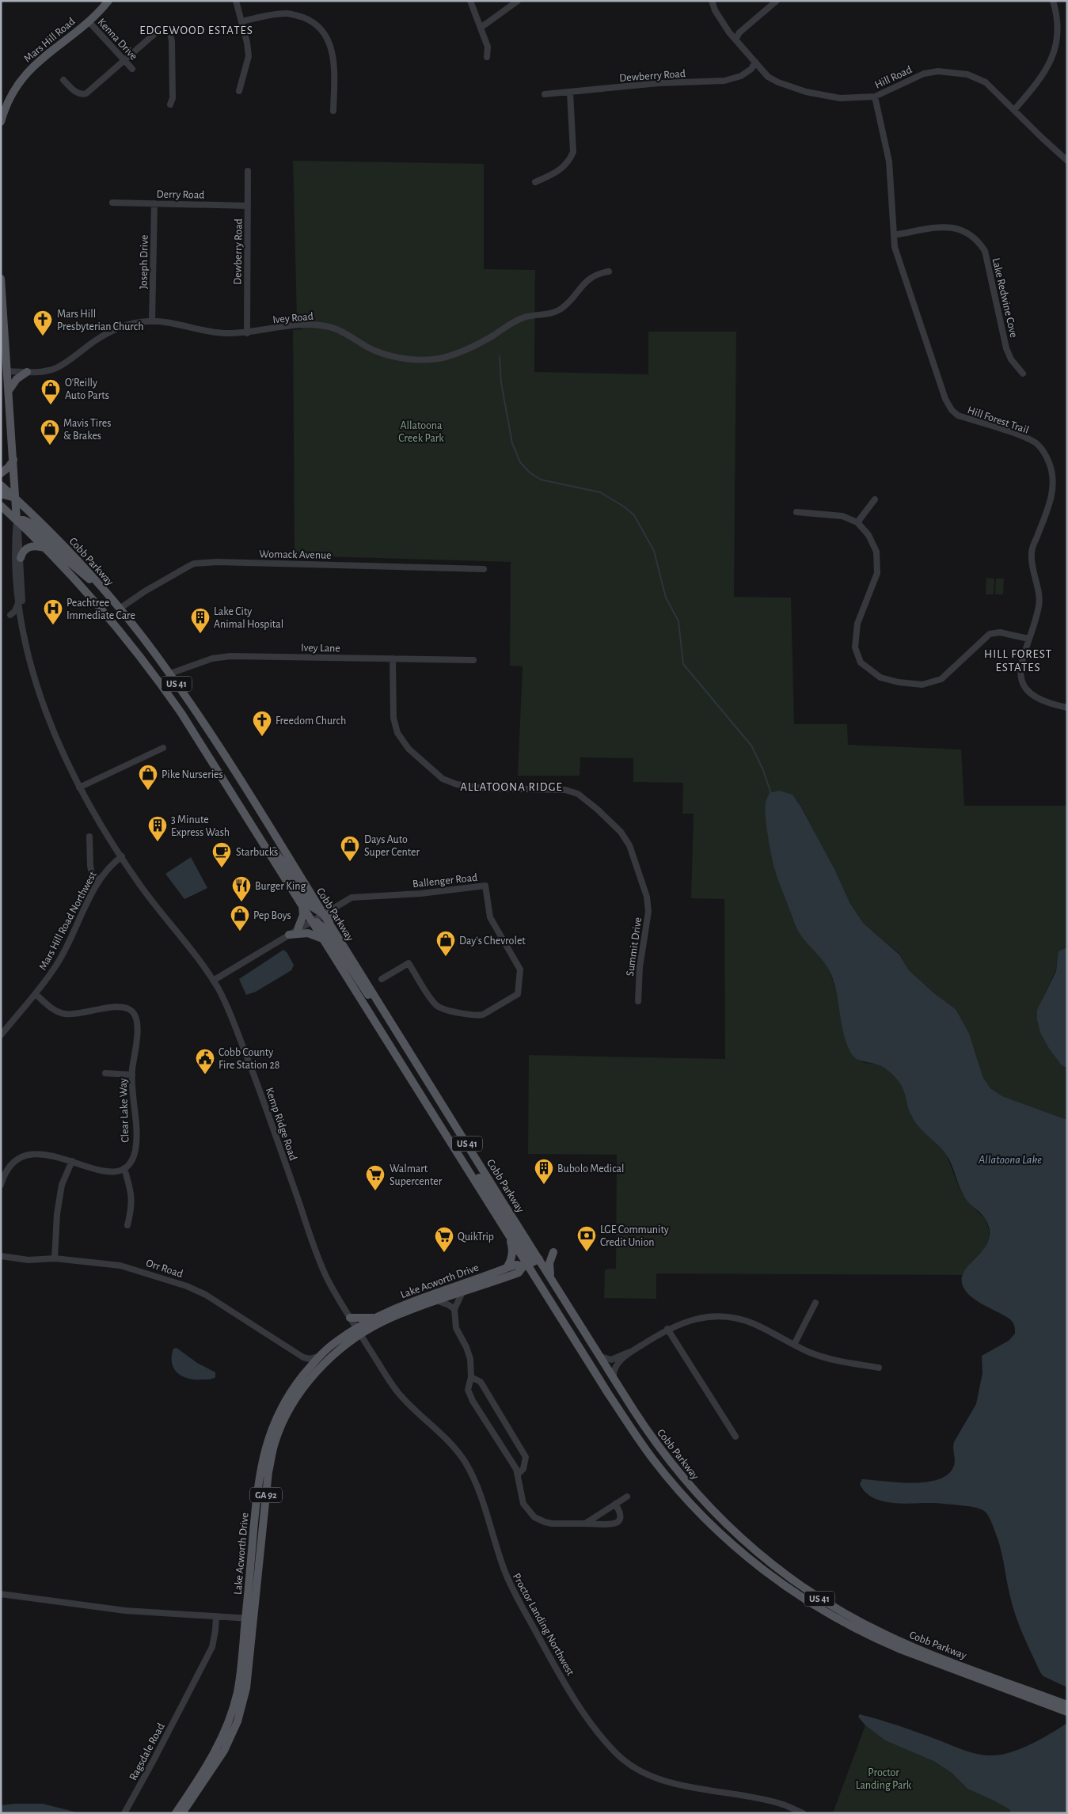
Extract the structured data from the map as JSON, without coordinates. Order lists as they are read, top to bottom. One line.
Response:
{"streets":{"main road":["Mars Hill Road","Cobb Parkway","US 41","Lake Acworth Drive","GA 92"],"street":["Kenna Drive","Dewberry Road","Hill Road","Derry Road","Joseph Drive","Lake Redwine Cove","Ivey Road","Hill Forest Trail","Womack Avenue","Ivey Lane","Ballenger Road","Mars Hill Road Northwest","Summit Drive","Clear Lake Way","Kemp Ridge Road","Orr Road","Proctor Landing Northwest","Ragsdale Road"]},"crossings":[["Kenna Drive","Mars Hill Road"],["Dewberry Road","Hill Road"],["Dewberry Road","Derry Road"],["Dewberry Road","Ivey Road"],["Hill Road","Hill Forest Trail"],["Derry Road","Joseph Drive"],["Joseph Drive","Ivey Road"],["Lake Redwine Cove","Hill Forest Trail"],["Womack Avenue","Cobb Parkway"],["Cobb Parkway","Ivey Lane"],["Cobb Parkway","Ballenger Road"],["Cobb Parkway","Lake Acworth Drive"],["Ivey Lane","Summit Drive"],["Ballenger Road","Kemp Ridge Road"],["Mars Hill Road Northwest","Clear Lake Way"],["Mars Hill Road Northwest","Kemp Ridge Road"],["Kemp Ridge Road","Lake Acworth Drive"],["Kemp Ridge Road","Proctor Landing Northwest"],["Lake Acworth Drive","Proctor Landing Northwest"]],"districts":["EDGEWOOD ESTATES","HILL FOREST ESTATES","ALLATOONA RIDGE"],"water":["Allatoona Lake"],"parks":["Allatoona Creek Park","Proctor Landing Park"],"places":{"church":["Mars Hill Presbyterian Church","Freedom Church"],"shop":["O'Reilly Auto Parts","Mavis Tires & Brakes","Pike Nurseries","Days Auto Super Center","Pep Boys","Day's Chevrolet"],"hospital":["Peachtree Immediate Care"],"building":["Lake City Animal Hospital","3 Minute Express Wash","Bubolo Medical"],"cafe":["Starbucks"],"restaurant":["Burger King"],"public building":["Cobb County Fire Station 28"],"supermarket":["Walmart Supercenter","QuikTrip"],"bank":["LGE Community Credit Union"]}}
